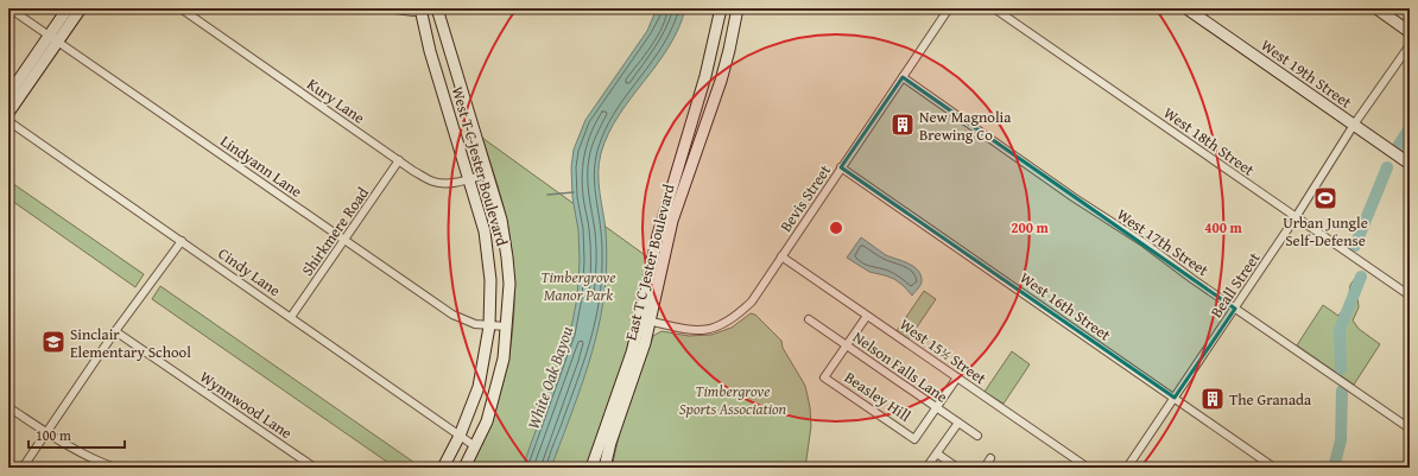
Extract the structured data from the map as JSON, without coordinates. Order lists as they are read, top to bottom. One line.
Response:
{"streets":{"main road":["West 19th Street","West T C Jester Boulevard","East T C Jester Boulevard"],"street":["Kury Lane","West 18th Street","Lindyann Lane","Bevis Street","Shirkmere Road","West 17th Street","Cindy Lane","Beall Street","West 16th Street","West 15½ Street","Nelson Falls Lane","Beasley Hill","Wynnwood Lane"]},"crossings":[["West 19th Street","Beall Street"],["Kury Lane","West T C Jester Boulevard"],["Kury Lane","Shirkmere Road"],["West 18th Street","Beall Street"],["Lindyann Lane","West T C Jester Boulevard"],["Lindyann Lane","Shirkmere Road"],["West T C Jester Boulevard","Cindy Lane"],["Bevis Street","West 17th Street"],["Bevis Street","East T C Jester Boulevard"],["Bevis Street","West 16th Street"],["Bevis Street","West 15½ Street"],["Shirkmere Road","Cindy Lane"],["West 17th Street","Beall Street"],["Beall Street","West 16th Street"],["Nelson Falls Lane","Beasley Hill"]],"water":["White Oak Bayou"],"parks":["Timbergrove Manor Park","Timbergrove Sports Association"],"places":{"building":["New Magnolia Brewing Co","The Granada"],"sports":["Urban Jungle Self-Defense"],"school or university":["Sinclair Elementary School"]},"scale_bar":"100 m","rings":["200 m","400 m"]}
